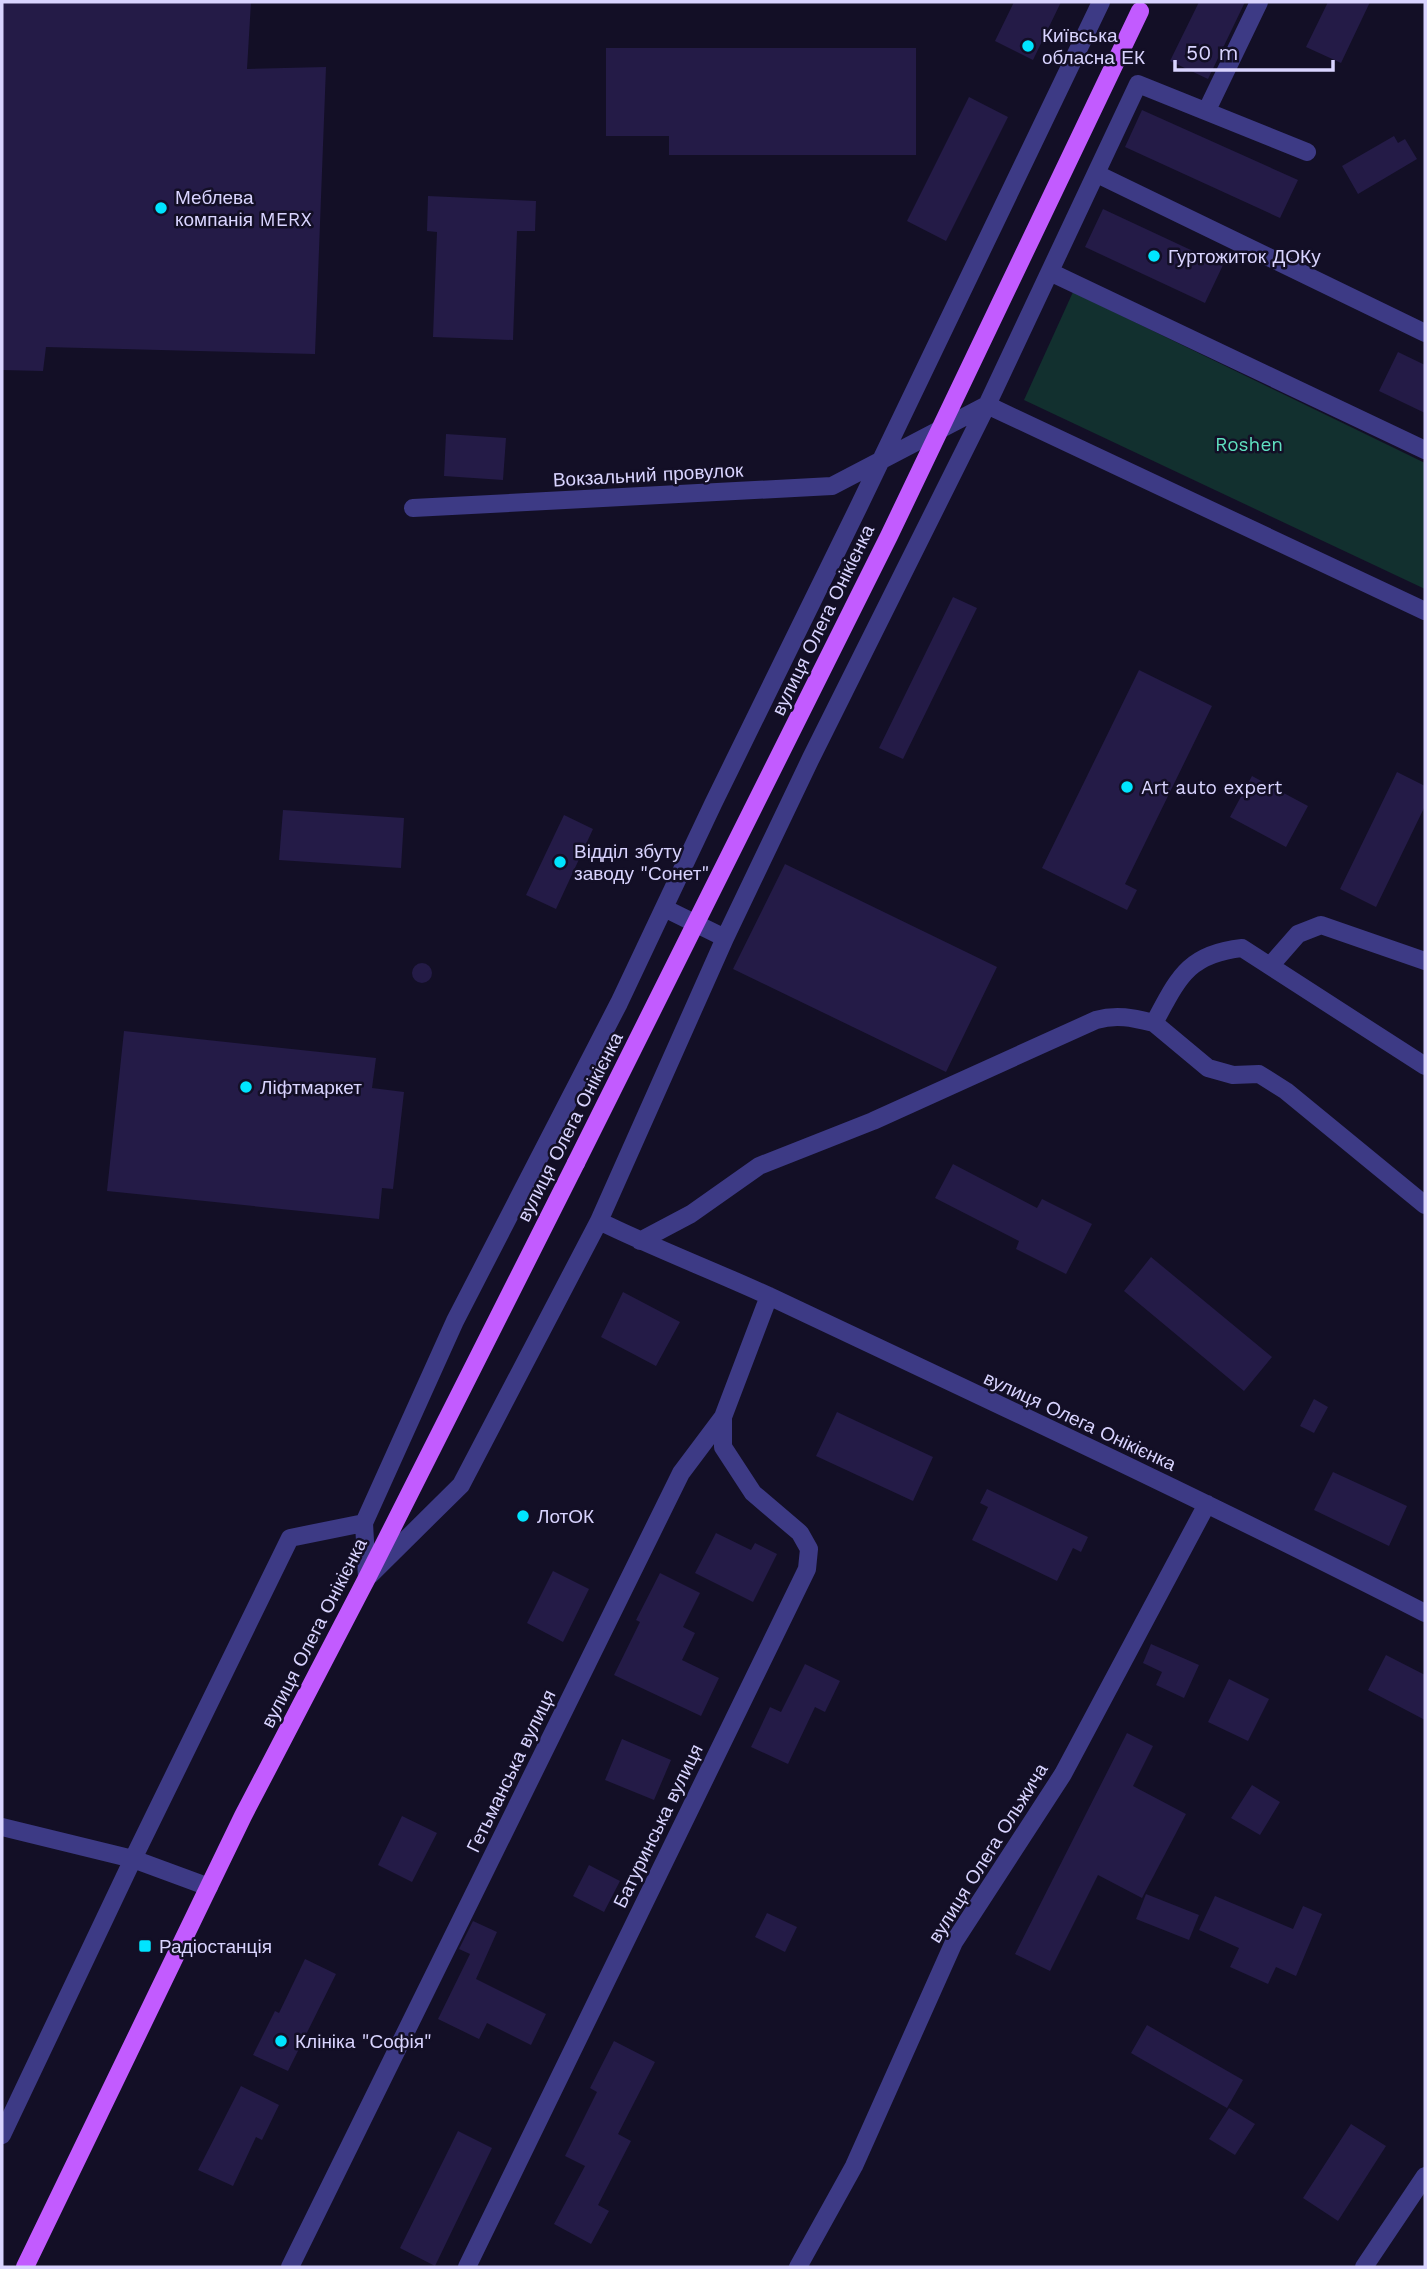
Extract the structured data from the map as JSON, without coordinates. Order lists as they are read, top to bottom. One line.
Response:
{"streets":{"main road":["вулиця Олега Онікієнка"],"street":["Вокзальний провулок","Гетьманська вулиця","Батуринська вулиця","вулиця Олега Ольжича"]},"crossings":[["вулиця Олега Онікієнка","Гетьманська вулиця"],["вулиця Олега Онікієнка","вулиця Олега Ольжича"],["Гетьманська вулиця","Батуринська вулиця"]],"parks":["Roshen"],"places":{"other":["Київська обласна ЕК","Меблева компанія MERX","Гуртожиток ДОКу","Art auto expert","Відділ збуту заводу \"Сонет\"","Ліфтмаркет","ЛотОК","Клініка \"Софія\""],"transit":["Радіостанція"]},"scale_bar":"50 m"}
